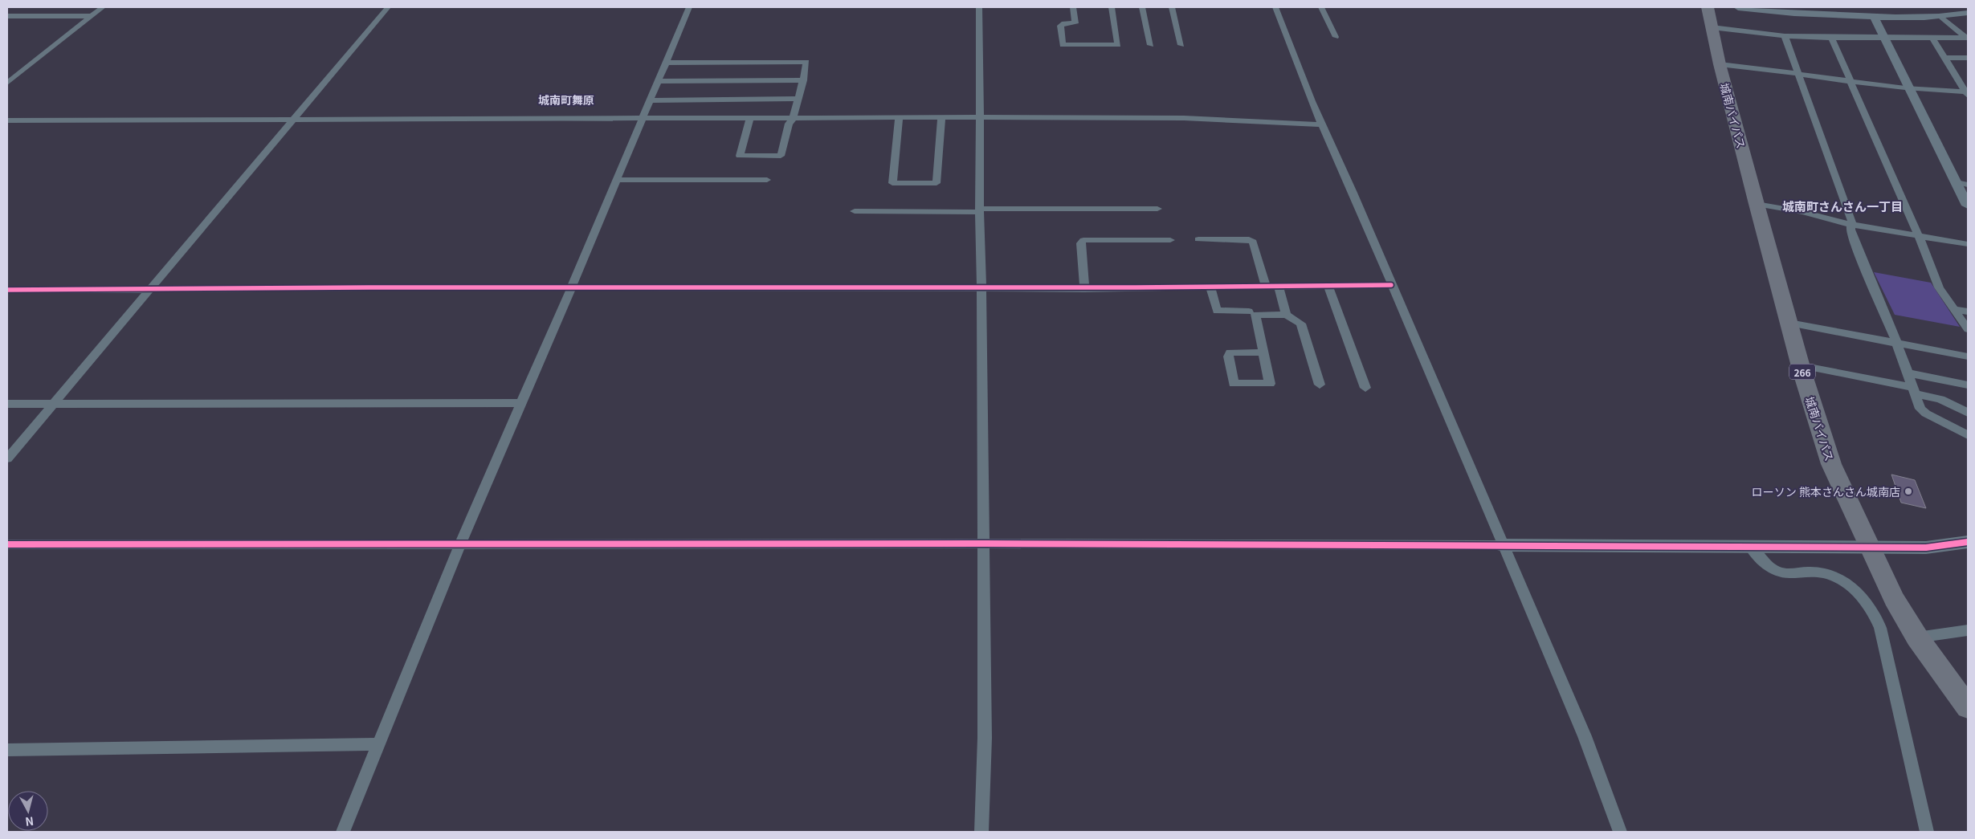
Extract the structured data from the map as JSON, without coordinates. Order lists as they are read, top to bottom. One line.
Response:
{"streets":{"highway":["城南バイパス","266"]},"districts":["城南町舞原","城南町さんさん一丁目"],"places":["ローソン 熊本さんさん城南店"],"north":"bottom"}
